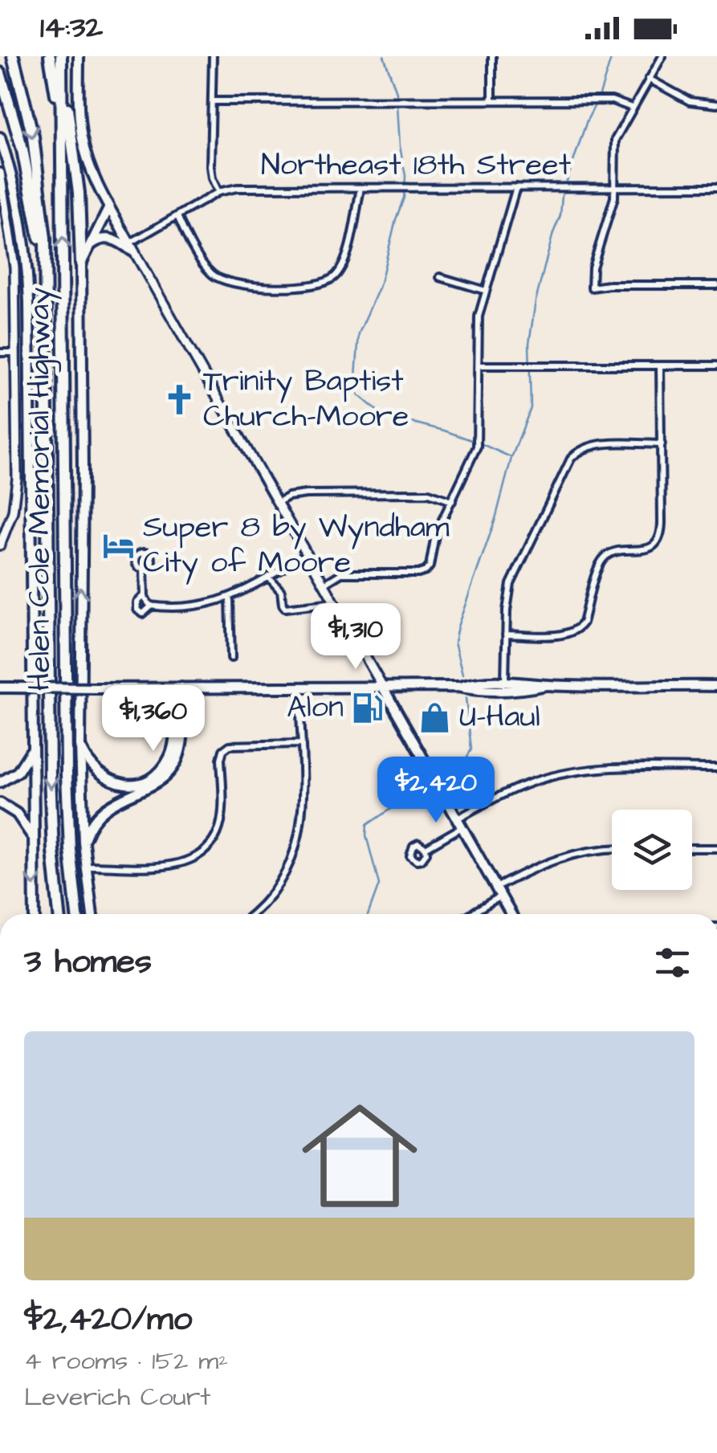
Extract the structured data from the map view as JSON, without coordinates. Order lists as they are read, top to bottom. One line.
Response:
{"streets":{"highway":["Helen Cole Memorial Highway"],"street":["Northeast 18th Street"]},"places":{"church":["Trinity Baptist Church-Moore"],"hotel":["Super 8 by Wyndham City of Moore"],"fuel station":["Alon"],"shop":["U-Haul"]},"page":{"status":"14:32","price":["$1,310","$1,360","$2,420"],"heading":"3 homes","list":[{"name":"$2,420/mo","note":"4 rooms · 152 m² · Leverich Court"}]}}
